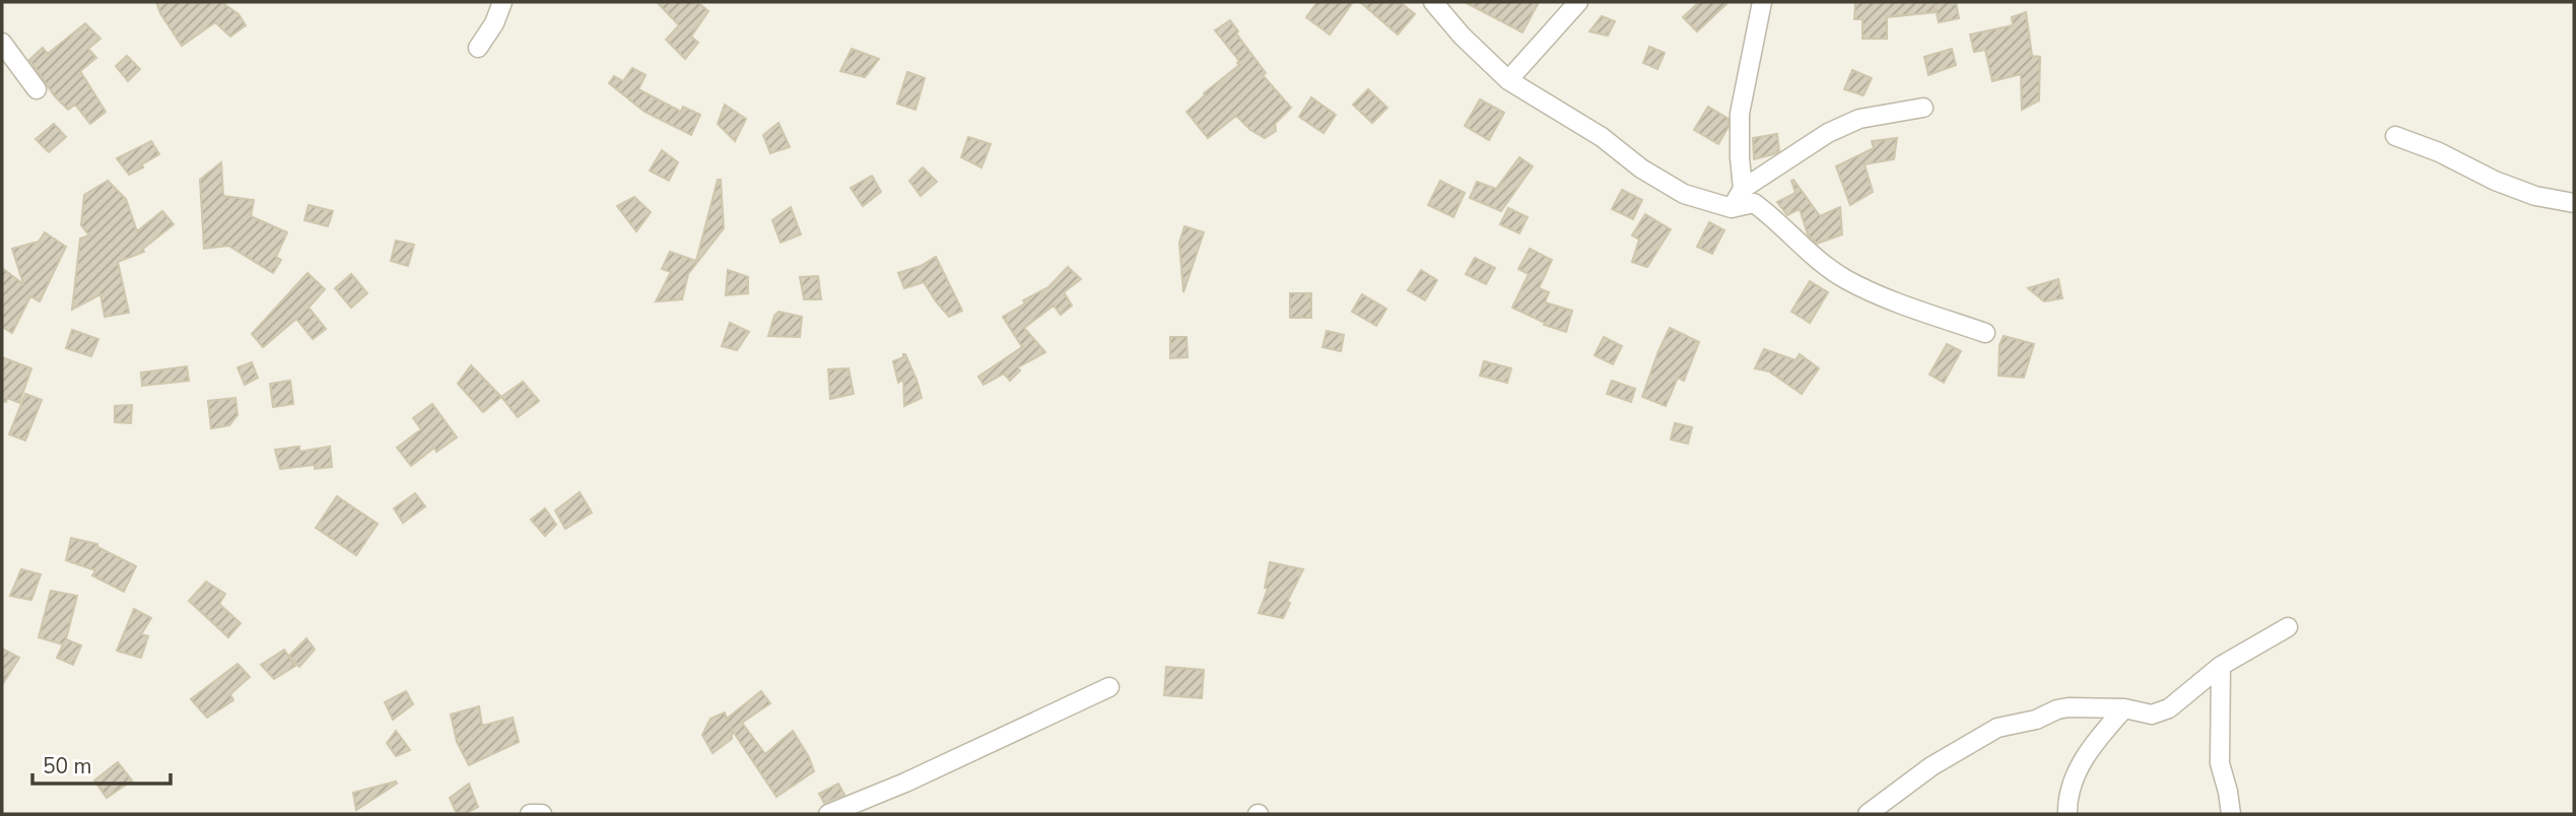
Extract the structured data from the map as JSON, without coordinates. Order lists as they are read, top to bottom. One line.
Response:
{"scale_bar":"50 m"}
